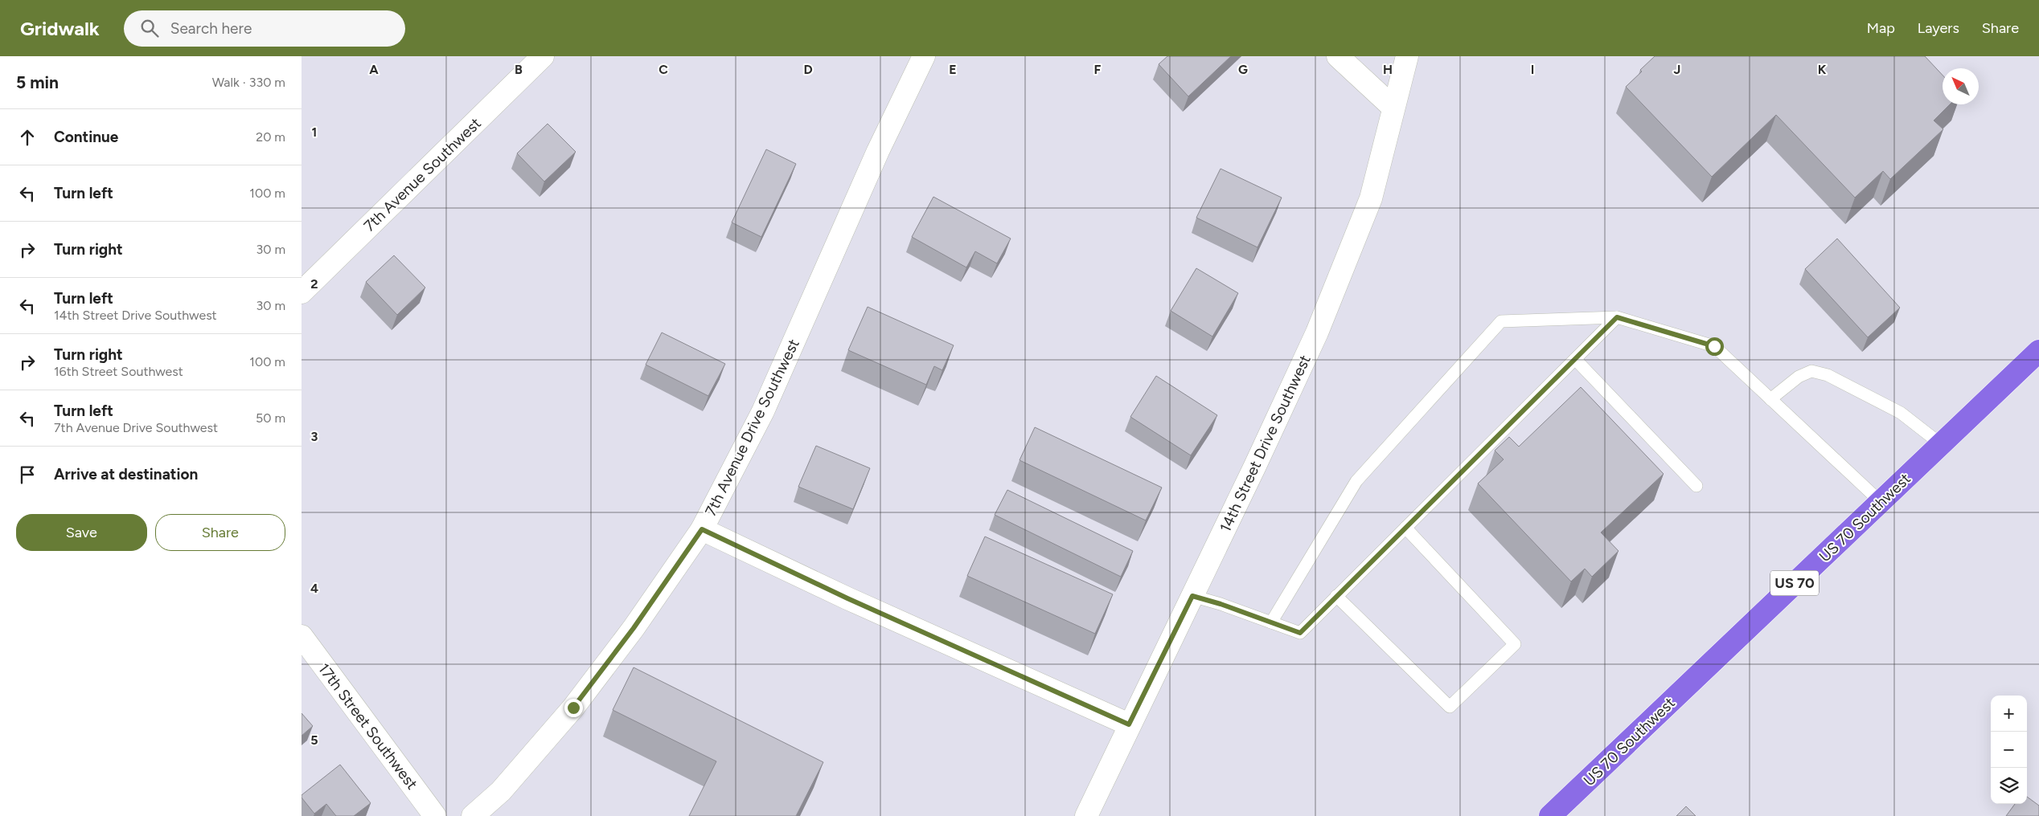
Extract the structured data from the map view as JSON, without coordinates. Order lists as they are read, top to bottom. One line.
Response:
{"streets":{"main road":["US 70 Southwest","US 70"],"street":["7th Avenue Southwest","7th Avenue Drive Southwest","14th Street Drive Southwest","17th Street Southwest"]},"north":"top left","page":{"header":"Gridwalk","search":"Search here","nav":["Map","Layers","Share"],"heading":["5 min","Walk · 330 m"],"list":[["Continue","20 m"],["Turn left","100 m"],["Turn right","30 m"],["Turn left","14th Street Drive Southwest","30 m"],["Turn right","16th Street Southwest","100 m"],["Turn left","7th Avenue Drive Southwest","50 m"],"Arrive at destination"],"buttons":["Save","Share"],"map_buttons":["+","−"]},"grid":{"columns":["A","B","C","D","E","F","G","H","I","J","K"],"rows":["1","2","3","4","5"]}}
